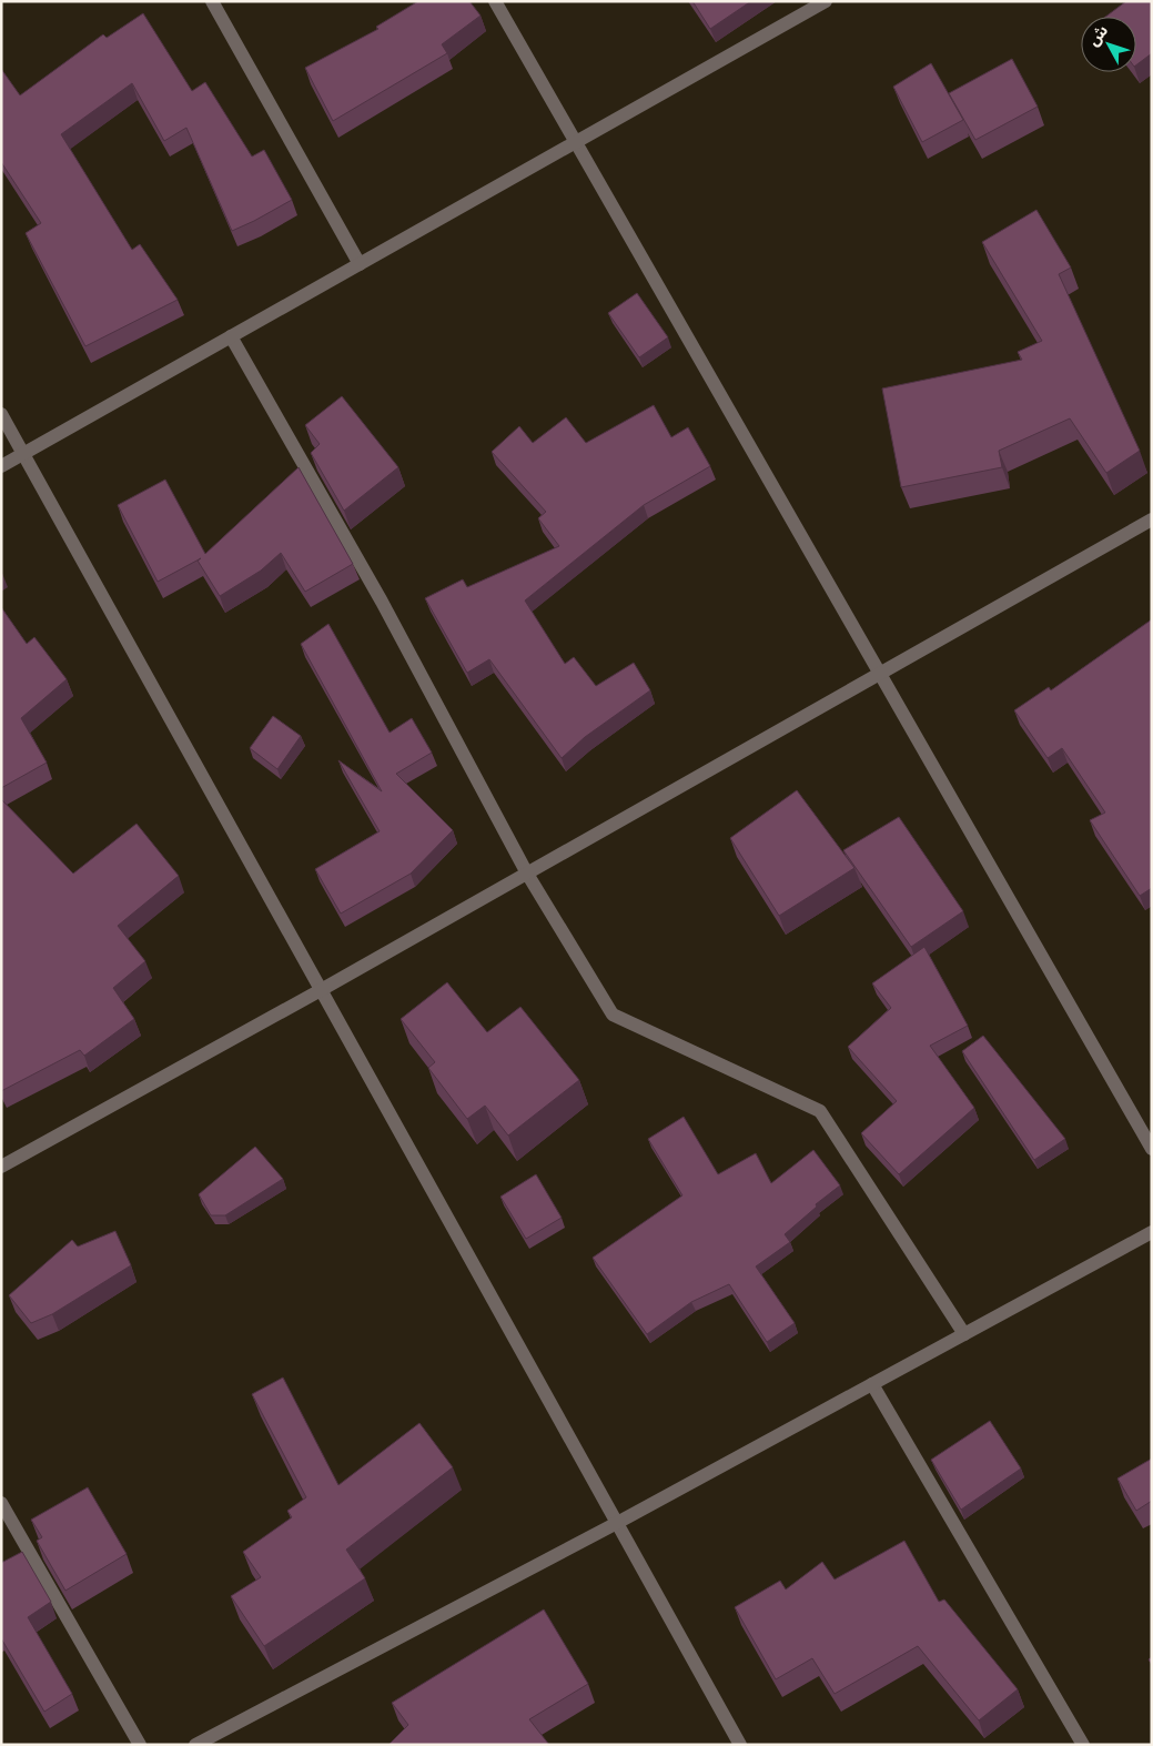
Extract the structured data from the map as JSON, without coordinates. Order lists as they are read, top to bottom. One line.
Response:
{"north":"top left"}
